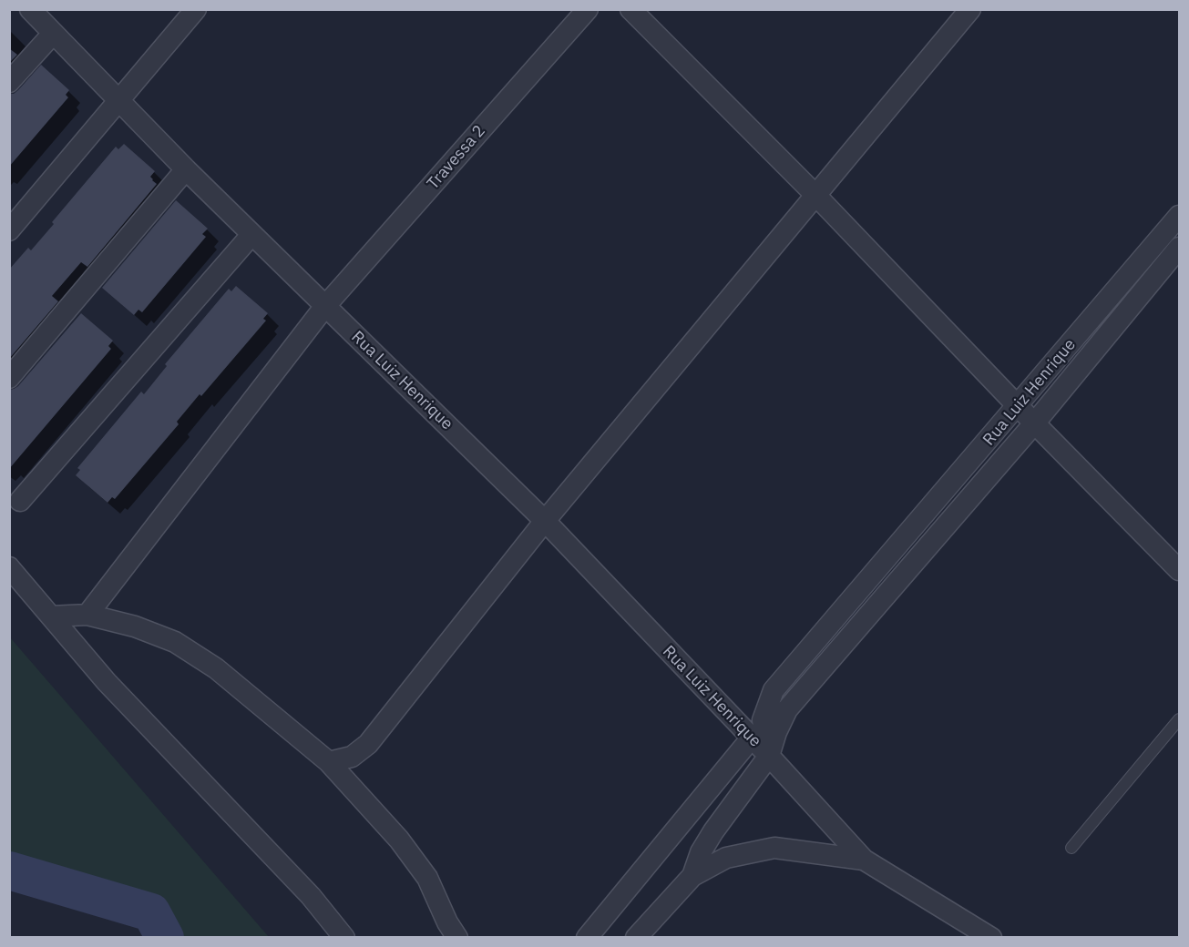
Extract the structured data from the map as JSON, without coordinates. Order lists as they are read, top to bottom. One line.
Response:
{"streets":{"street":["Travessa 2","Rua Luiz Henrique"]},"crossings":[["Travessa 2","Rua Luiz Henrique"]]}
